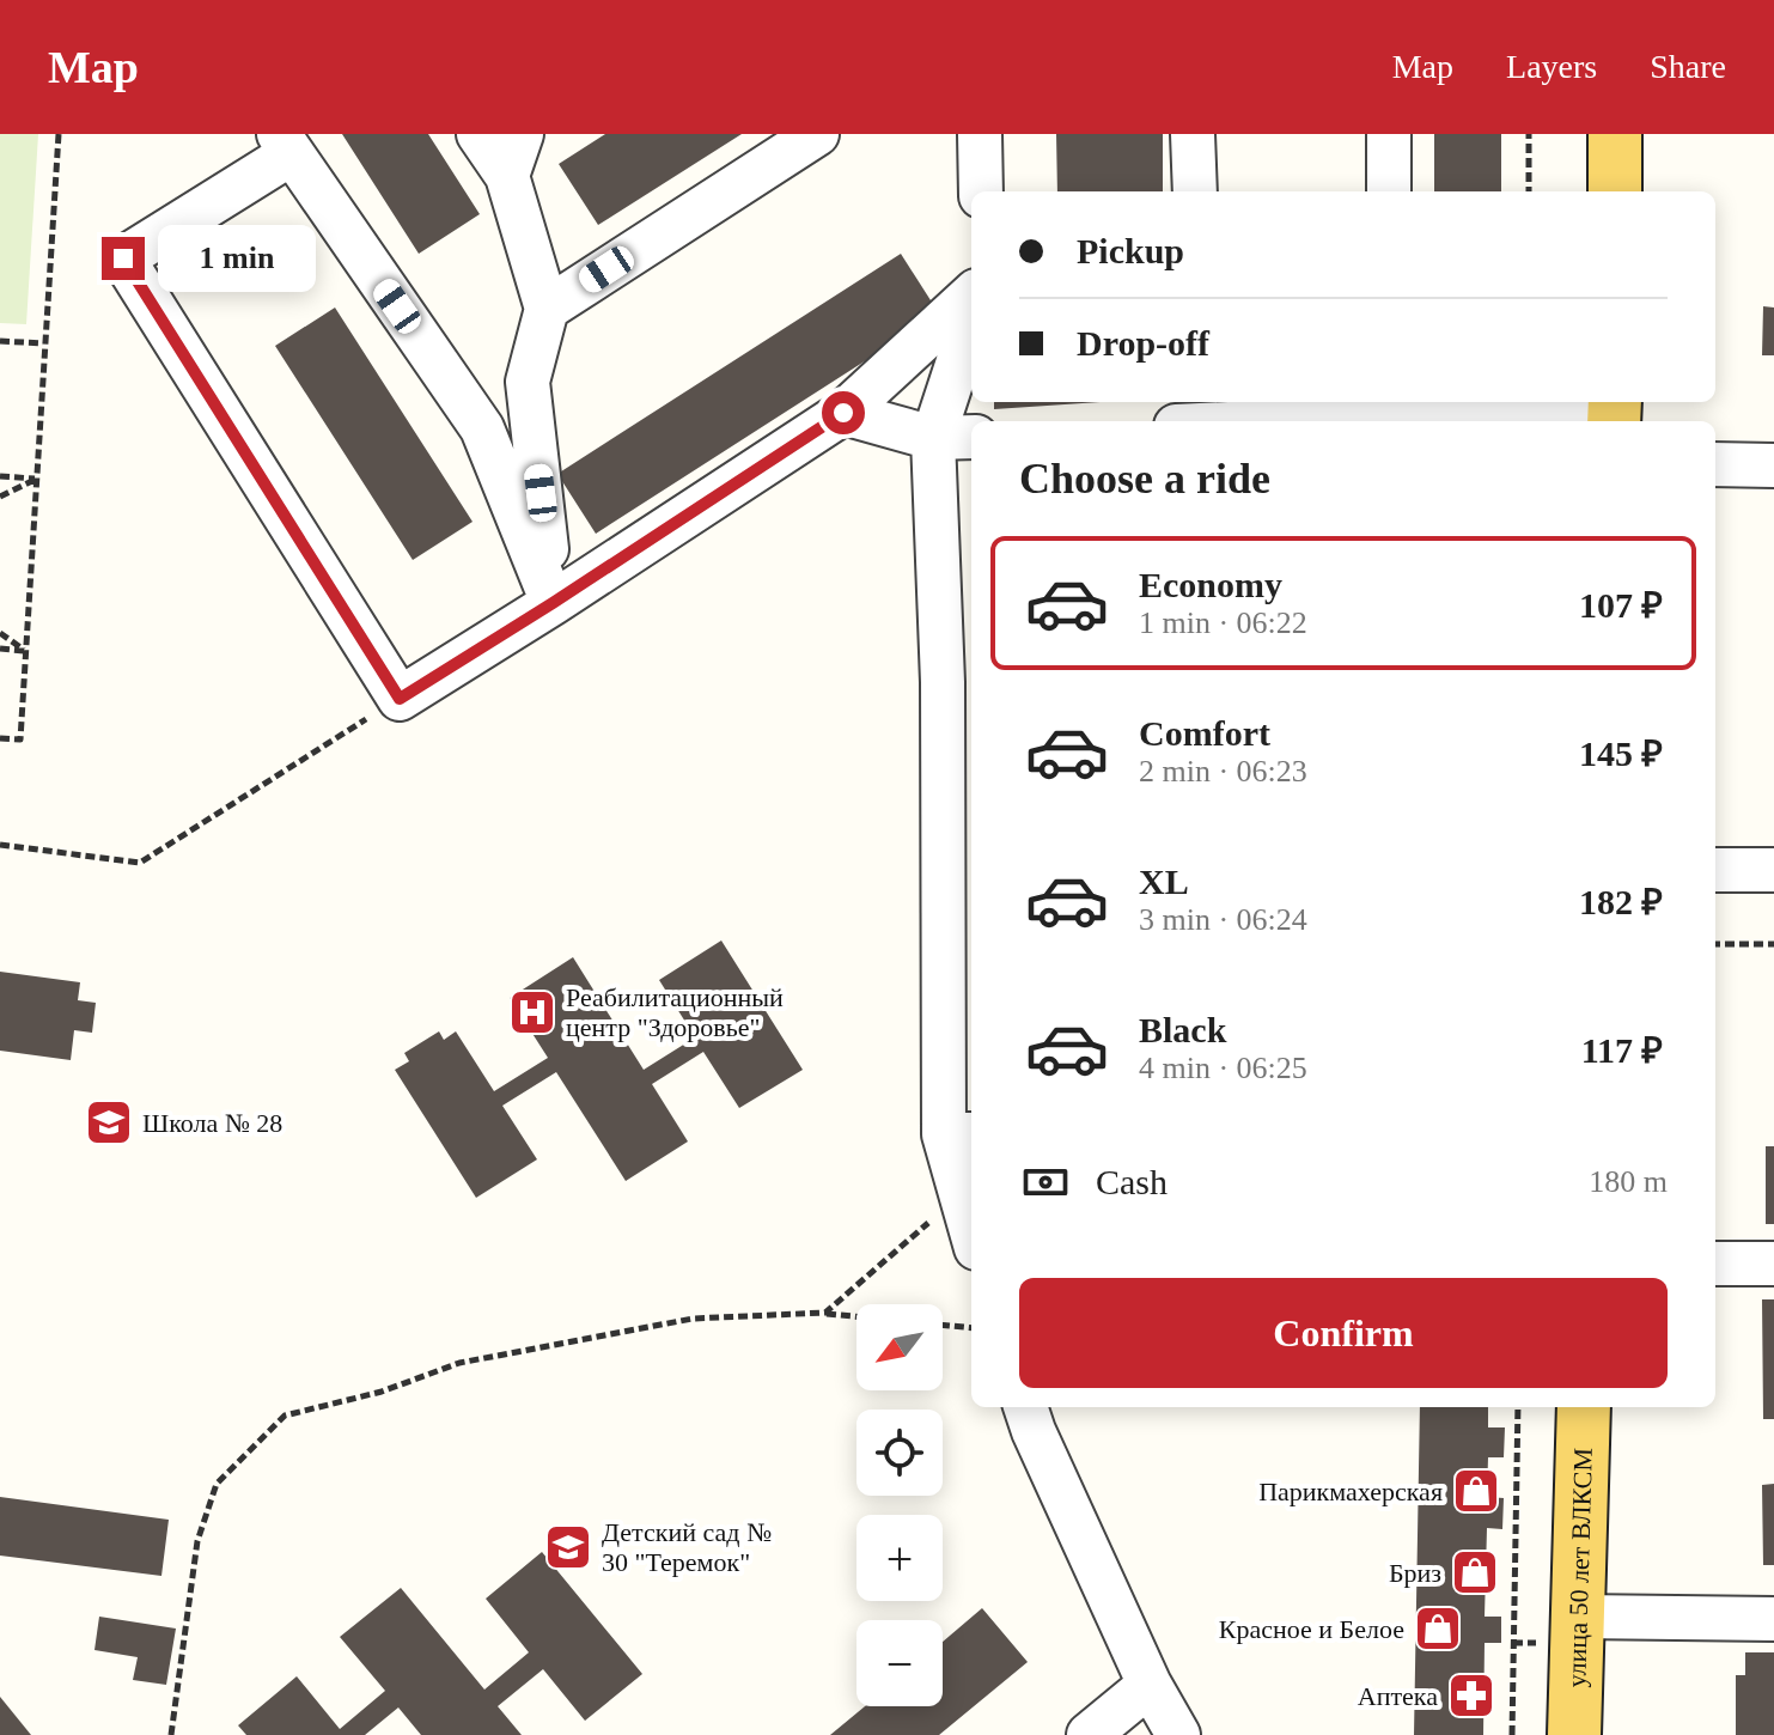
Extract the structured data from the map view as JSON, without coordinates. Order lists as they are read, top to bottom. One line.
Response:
{"streets":{"main road":["улица 50 лет ВЛКСМ"]},"places":{"hospital":["Реабилитационный центр \"Здоровье\""],"school or university":["Школа № 28","Детский сад № 30 \"Теремок\""],"shop":["Парикмахерская","Бриз","Красное и Белое"],"pharmacy":["Аптека"]},"north":"bottom left","page":{"header":"Map","nav":["Map","Layers","Share"],"banner":["Pickup","Drop-off"],"bubble":"1 min","heading":"Choose a ride","list":[{"name":"Economy","note":"1 min · 06:22","value":"107 ₽"},{"name":"Comfort","note":"2 min · 06:23","value":"145 ₽"},{"name":"XL","note":"3 min · 06:24","value":"182 ₽"},{"name":"Black","note":"4 min · 06:25","value":"117 ₽"}],"pay":["Cash","180 m"],"buttons":"Confirm","map_buttons":["+","−"]}}
